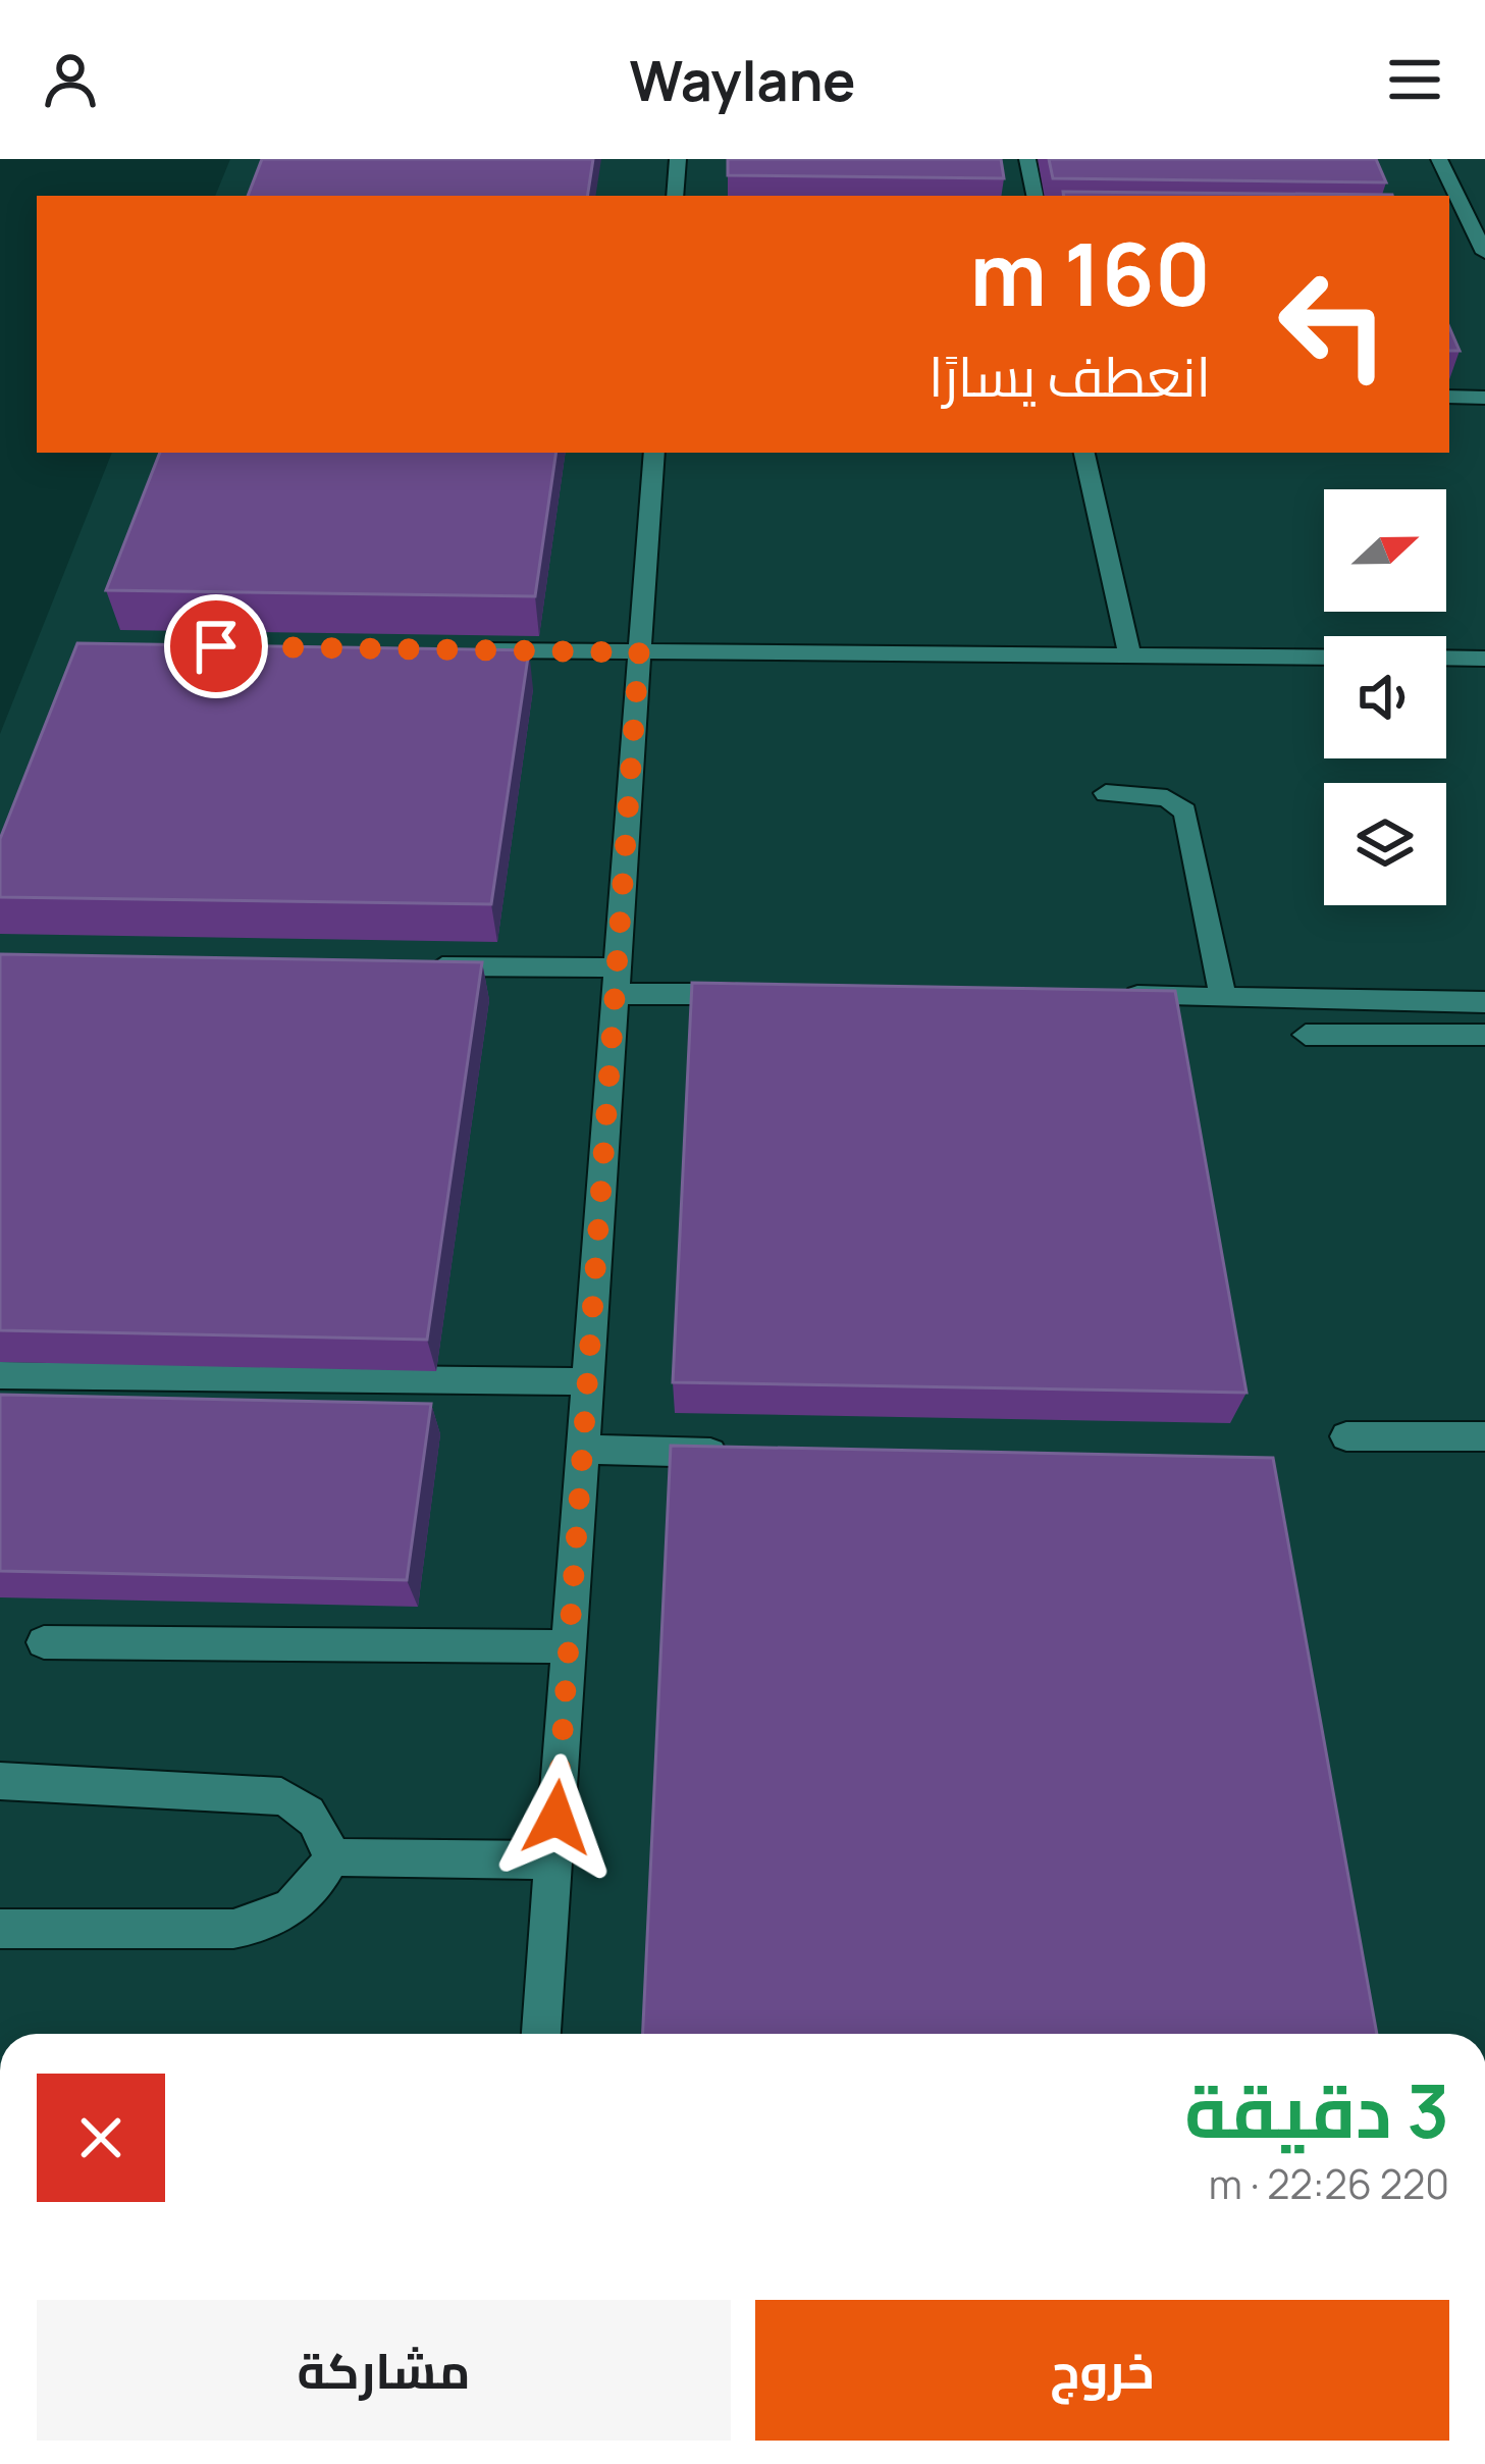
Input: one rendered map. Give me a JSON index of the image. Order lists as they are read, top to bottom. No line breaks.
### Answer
{"north":"right","page":{"header":"Waylane","turn":["160 m","انعطف يسارًا"],"heading":["3 دقيقة","220 m · 22:26"],"buttons":["خروج","مشاركة"]}}
